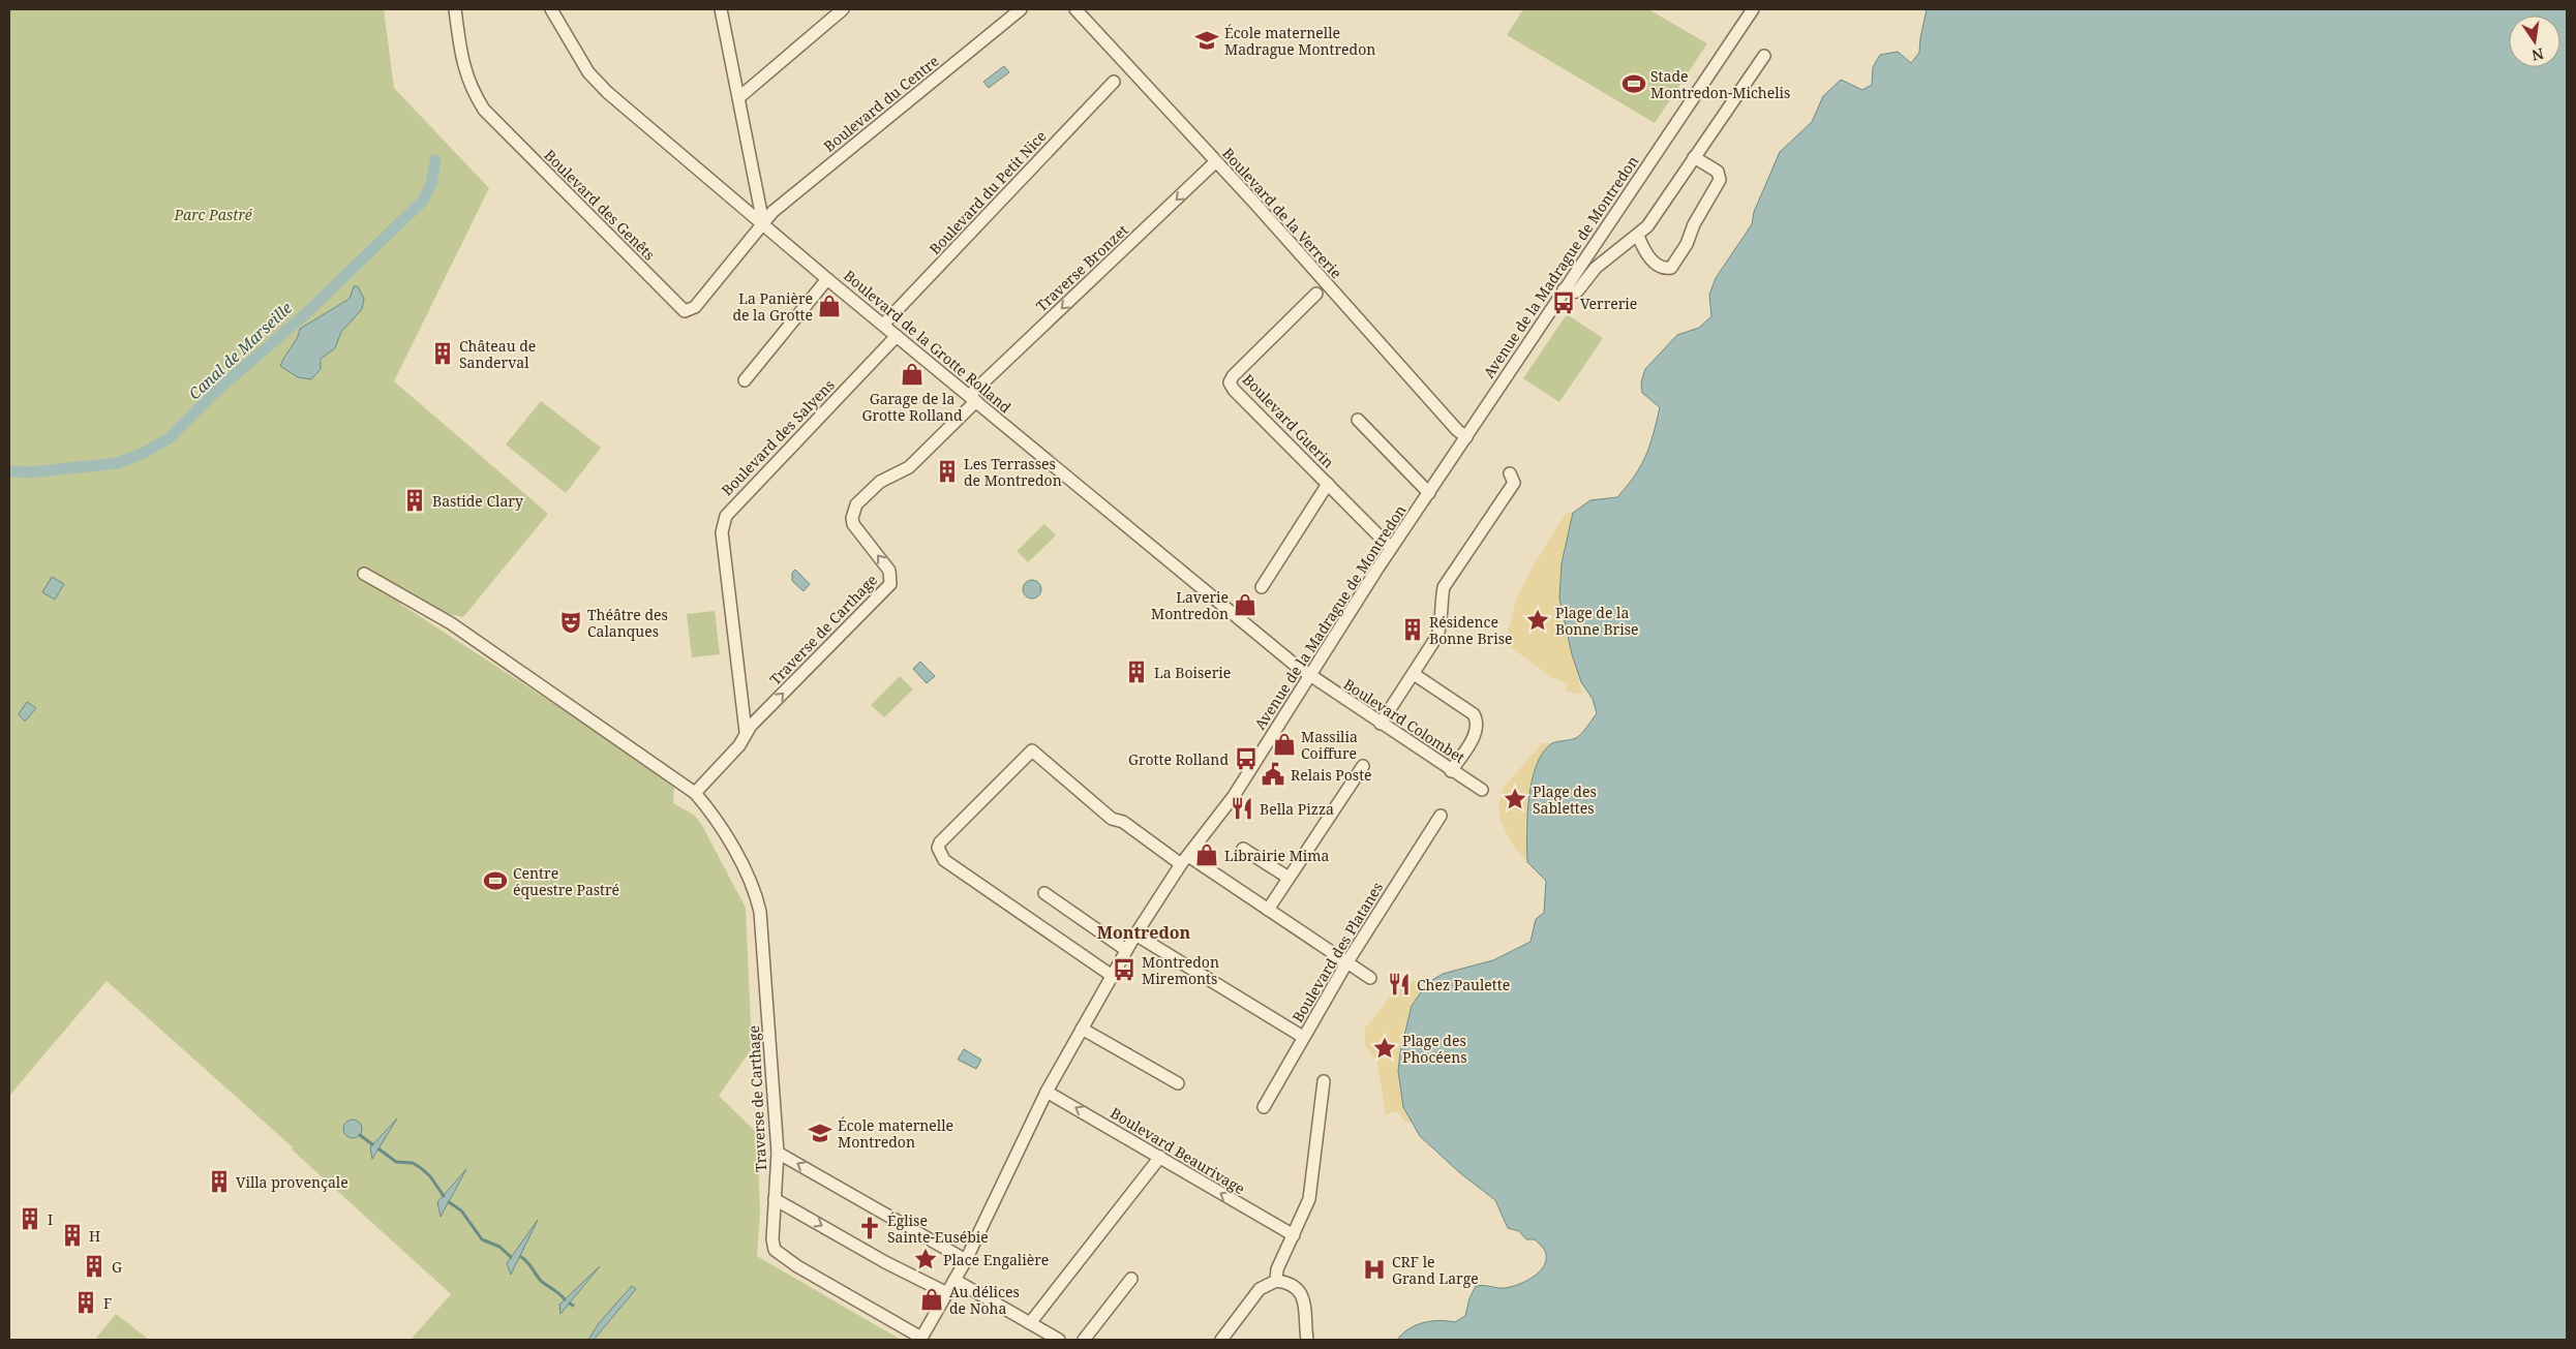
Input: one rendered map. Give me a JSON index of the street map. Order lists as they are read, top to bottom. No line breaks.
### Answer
{"streets":{"street":["Boulevard du Centre","Boulevard du Petit Nice","Boulevard des Genêts","Boulevard de la Verrerie","Avenue de la Madrague de Montredon","Traverse Bronzet","Boulevard de la Grotte Rolland","Boulevard Guerin","Boulevard des Salyens","Traverse de Carthage","Boulevard Colombet","Boulevard des Platanes","Boulevard Beaurivage"]},"crossings":[["Boulevard du Centre","Boulevard des Genêts"],["Boulevard du Centre","Boulevard de la Grotte Rolland"],["Boulevard du Petit Nice","Boulevard de la Grotte Rolland"],["Boulevard des Genêts","Boulevard de la Grotte Rolland"],["Boulevard de la Verrerie","Avenue de la Madrague de Montredon"],["Boulevard de la Verrerie","Traverse Bronzet"],["Avenue de la Madrague de Montredon","Boulevard de la Grotte Rolland"],["Avenue de la Madrague de Montredon","Boulevard Guerin"],["Avenue de la Madrague de Montredon","Boulevard Colombet"],["Avenue de la Madrague de Montredon","Boulevard Beaurivage"],["Traverse Bronzet","Boulevard de la Grotte Rolland"],["Traverse Bronzet","Traverse de Carthage"],["Boulevard de la Grotte Rolland","Boulevard des Salyens"],["Boulevard de la Grotte Rolland","Traverse de Carthage"],["Boulevard de la Grotte Rolland","Boulevard Colombet"],["Boulevard des Salyens","Traverse de Carthage"]],"one_way":["Traverse Bronzet"],"districts":["Montredon"],"water":["Canal de Marseille"],"parks":["Parc Pastré"],"places":{"school or university":["École maternelle Madrague Montredon","École maternelle Montredon"],"sports":["Stade Montredon-Michelis","Centre équestre Pastré"],"bus stop":["Verrerie","Grotte Rolland","Montredon Miremonts"],"shop":["La Panière de la Grotte","Garage de la Grotte Rolland","Laverie Montredon","Massilia Coiffure","Librairie Mima","Au délices de Noha"],"building":["Château de Sanderval","Les Terrasses de Montredon","Bastide Clary","Résidence Bonne Brise","La Boiserie","Villa provençale","I","H","G","F"],"place":["Plage de la Bonne Brise","Plage des Sablettes","Plage des Phocéens","Place Engalière"],"theatre":["Théâtre des Calanques"],"public building":["Relais Poste"],"restaurant":["Bella Pizza","Chez Paulette"],"church":["Église Sainte-Eusébie"],"hospital":["CRF le Grand Large"]},"north":"bottom"}
